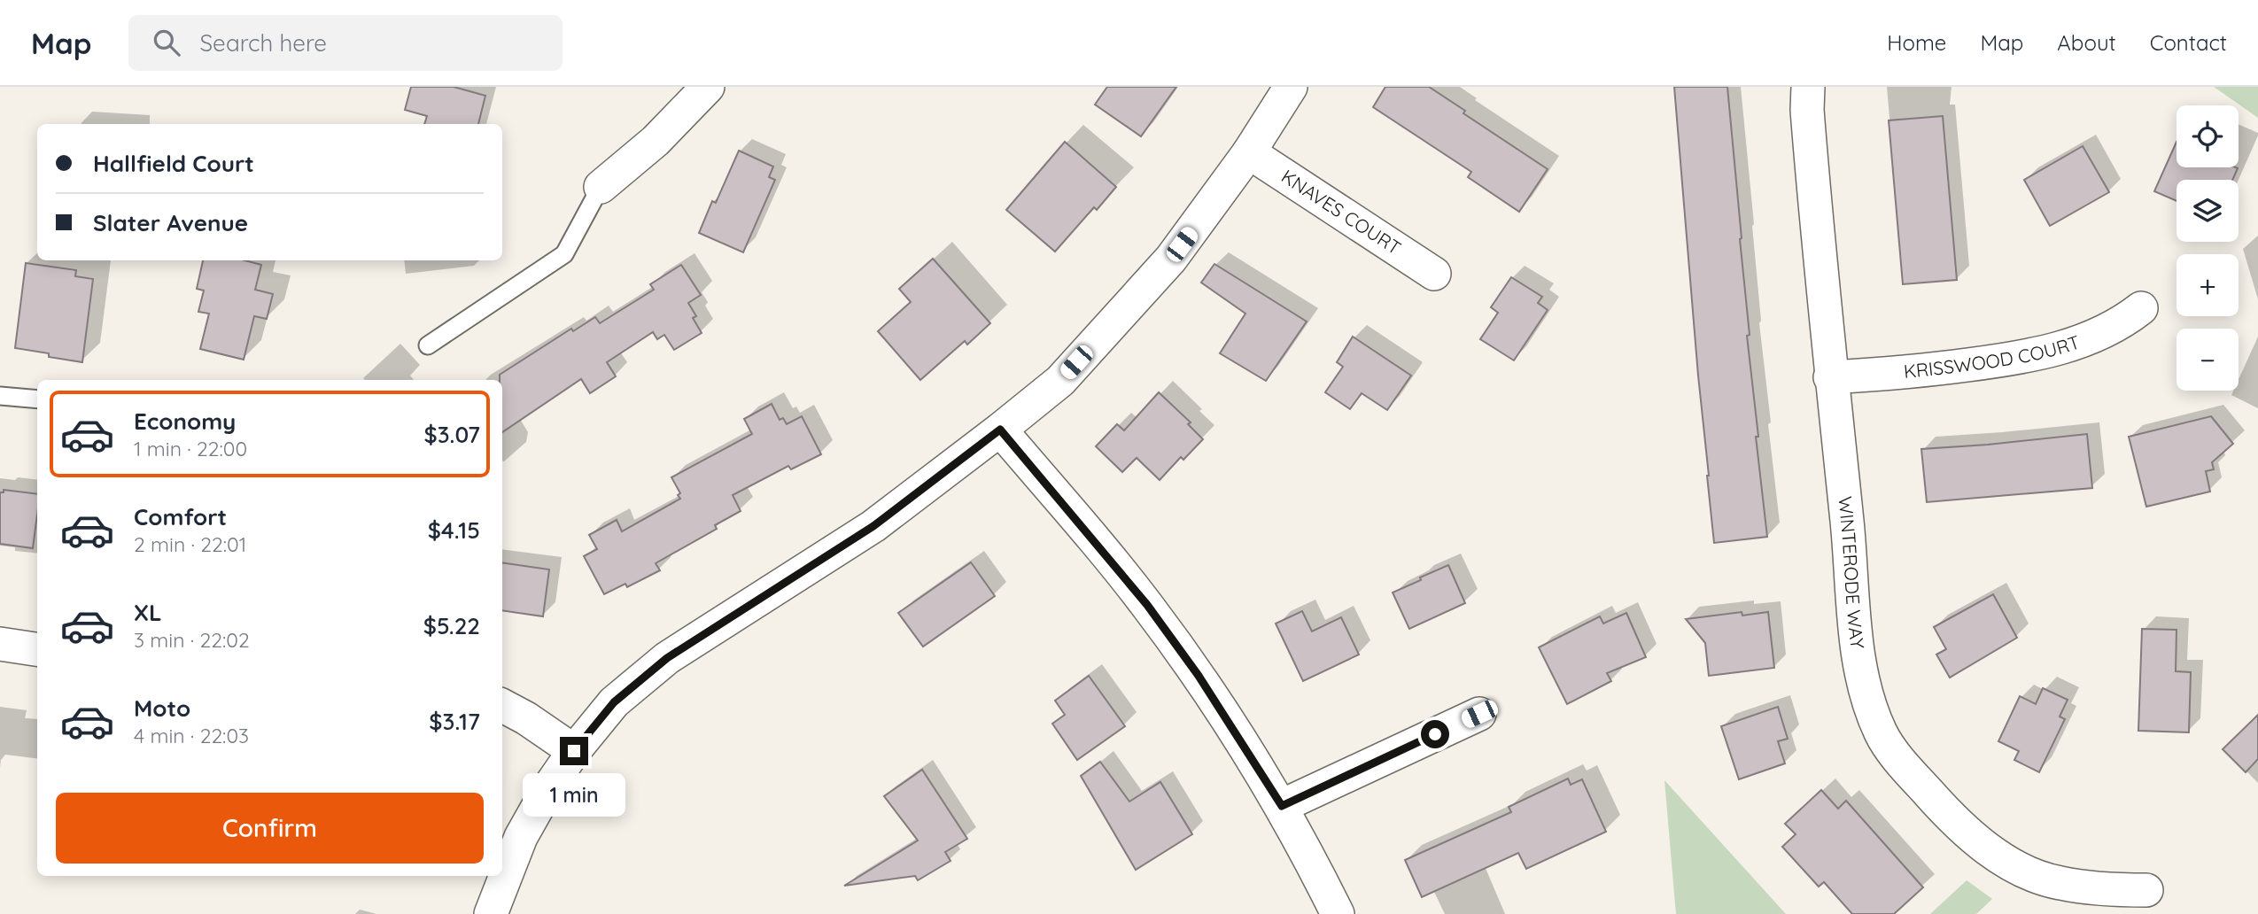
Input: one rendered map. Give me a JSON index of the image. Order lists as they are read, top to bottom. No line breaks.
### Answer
{"streets":{"street":["KNAVES COURT","KRISSWOOD COURT","WINTERODE WAY"]},"crossings":[["KRISSWOOD COURT","WINTERODE WAY"]],"page":{"header":"Map","search":"Search here","nav":["Home","Map","About","Contact"],"map_buttons":["+","−"],"banner":["Hallfield Court","Slater Avenue"],"list":[{"name":"Economy","note":"1 min · 22:00","value":"$3.07"},{"name":"Comfort","note":"2 min · 22:01","value":"$4.15"},{"name":"XL","note":"3 min · 22:02","value":"$5.22"},{"name":"Moto","note":"4 min · 22:03","value":"$3.17"}],"bubble":"1 min","buttons":"Confirm"}}
